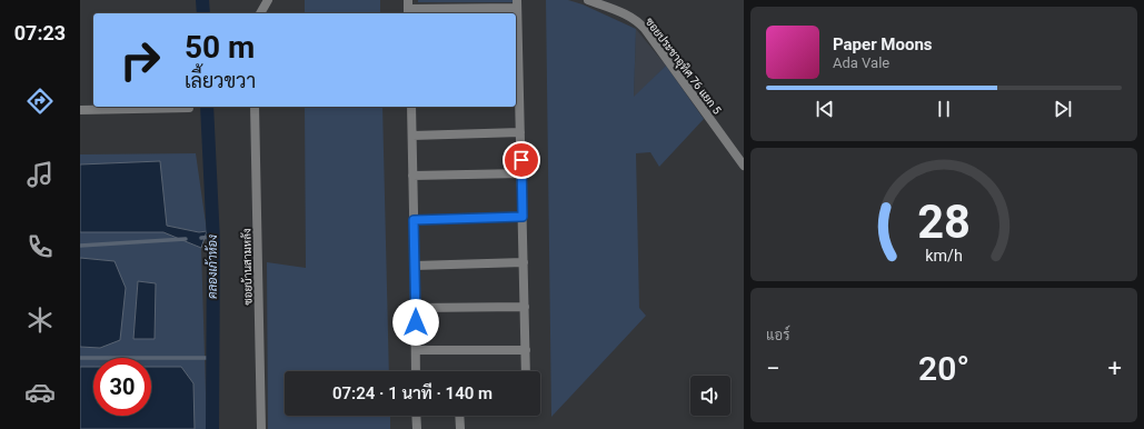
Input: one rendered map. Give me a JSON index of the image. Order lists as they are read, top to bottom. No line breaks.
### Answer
{"streets":{"street":["ซอยประชาอุทิศ 76 แยก 5","ซอยบ้านสามหลัง"]},"water":["คลองเก้าห้อง"],"page":{"tabs":"07:23","turn":["50 m","เลี้ยวขวา"],"song":["Paper Moons","Ada Vale"],"tile":"แอร์","heat":["−","20°","+"],"limit":"30","trip":"07:24 · 1 นาที · 140 m","gauge":["28","km/h"]}}
